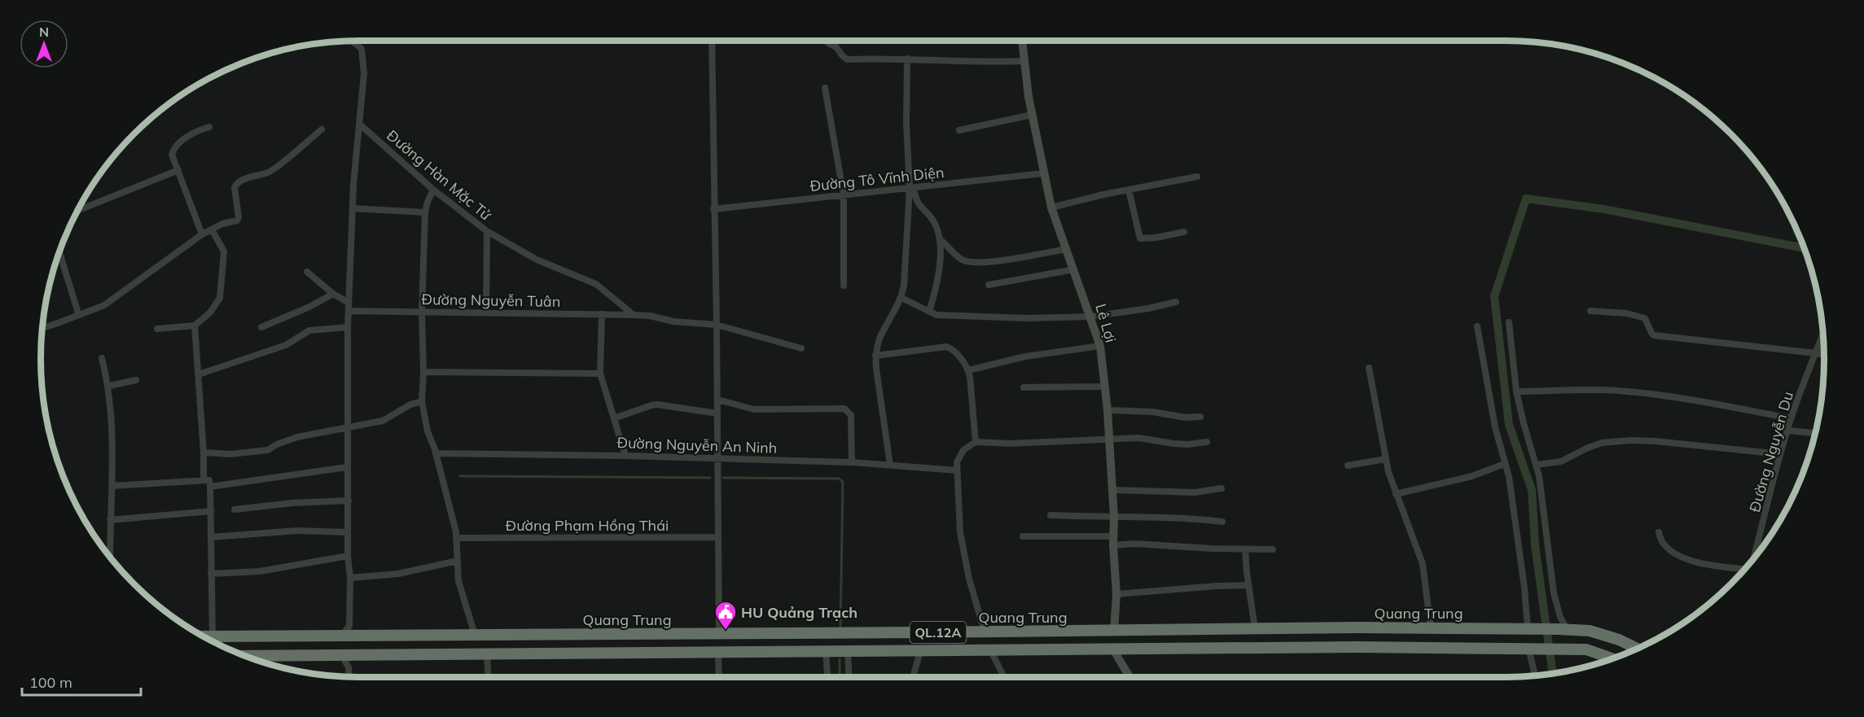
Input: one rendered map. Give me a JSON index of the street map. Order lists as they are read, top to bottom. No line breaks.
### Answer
{"streets":{"highway":["Quang Trung","QL.12A"],"street":["Đường Hàn Mặc Tử","Đường Tô Vĩnh Diện","Đường Nguyễn Tuân","Lê Lợi","Đường Nguyễn An Ninh","Đường Nguyễn Du","Đường Phạm Hồng Thái"]},"crossings":[["Đường Hàn Mặc Tử","Đường Nguyễn Tuân"],["Đường Tô Vĩnh Diện","Lê Lợi"],["Lê Lợi","Quang Trung"],["Quang Trung","QL.12A"]],"places":{"public building":["HU Quảng Trạch"]},"scale_bar":"100 m","north":"top"}
